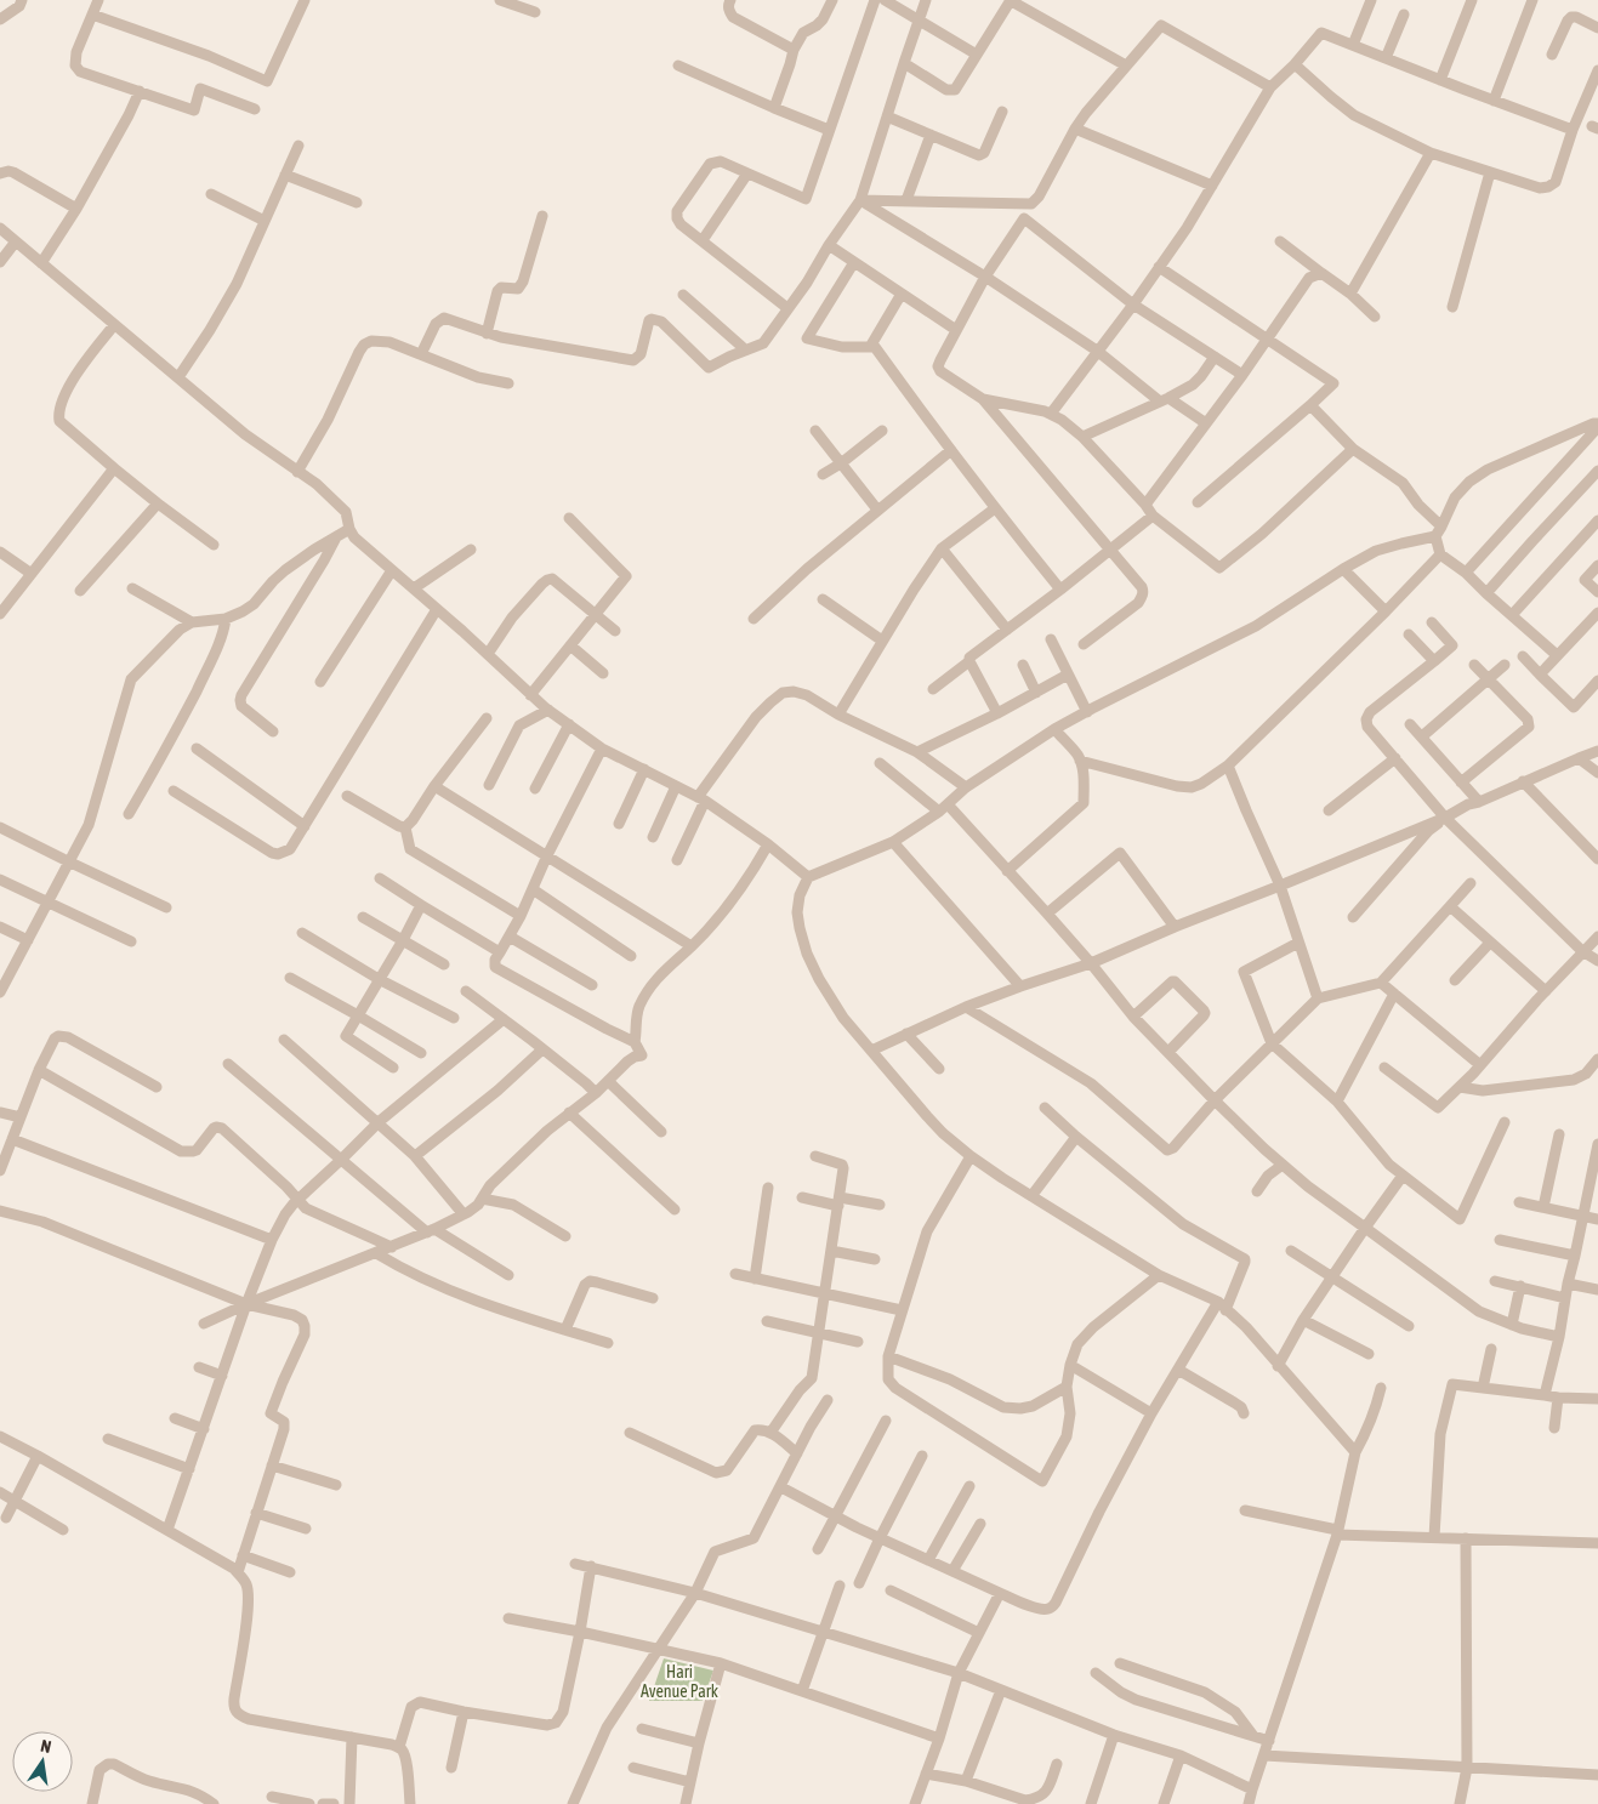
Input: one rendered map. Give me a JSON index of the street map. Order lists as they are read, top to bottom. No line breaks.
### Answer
{"parks":["Hari Avenue Park"],"north":"top"}
